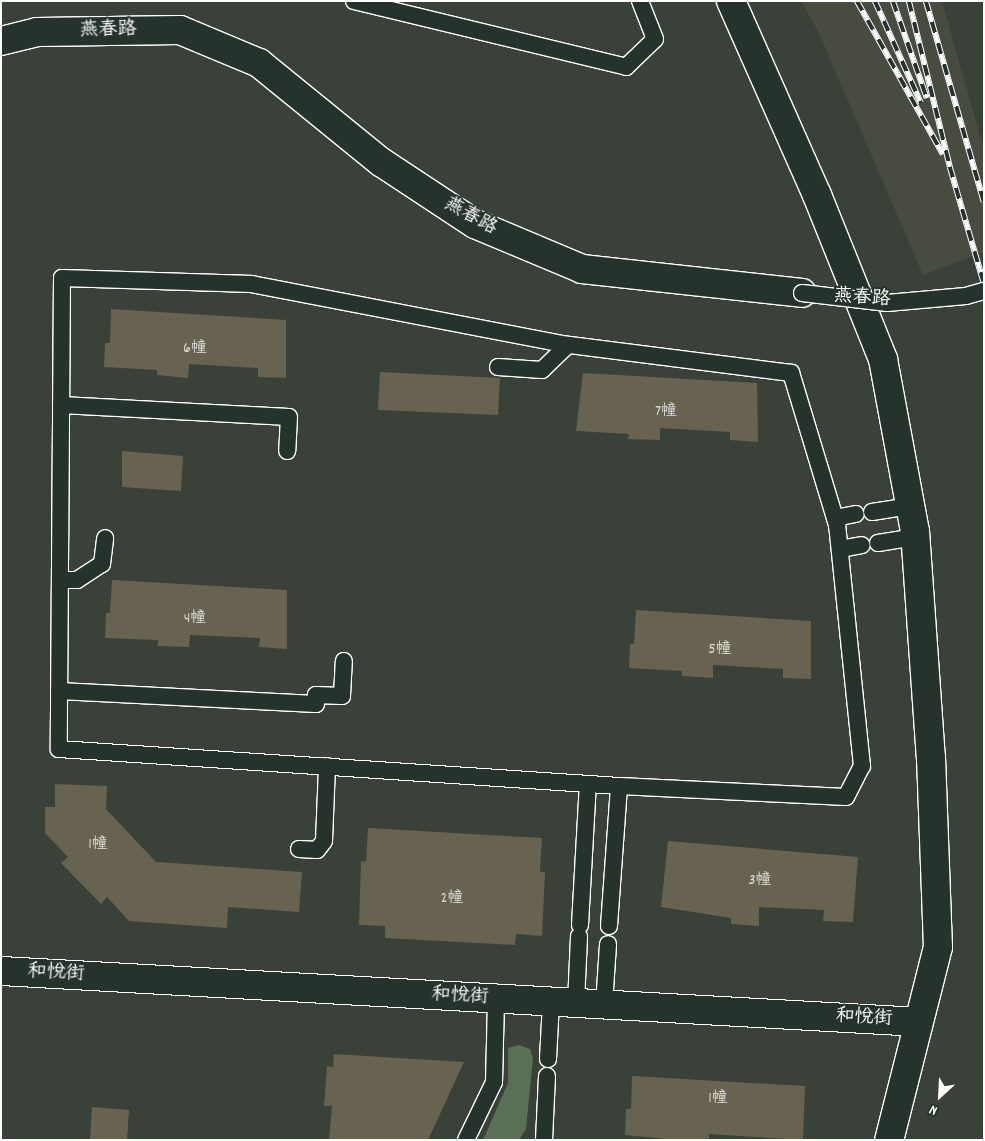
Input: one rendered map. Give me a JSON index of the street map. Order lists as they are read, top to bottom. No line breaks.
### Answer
{"streets":{"street":["燕春路","和悦街"]},"house_numbers":["6幢","7幢","4幢","5幢","1幢","3幢","2幢","1幢"],"north":"bottom left"}
